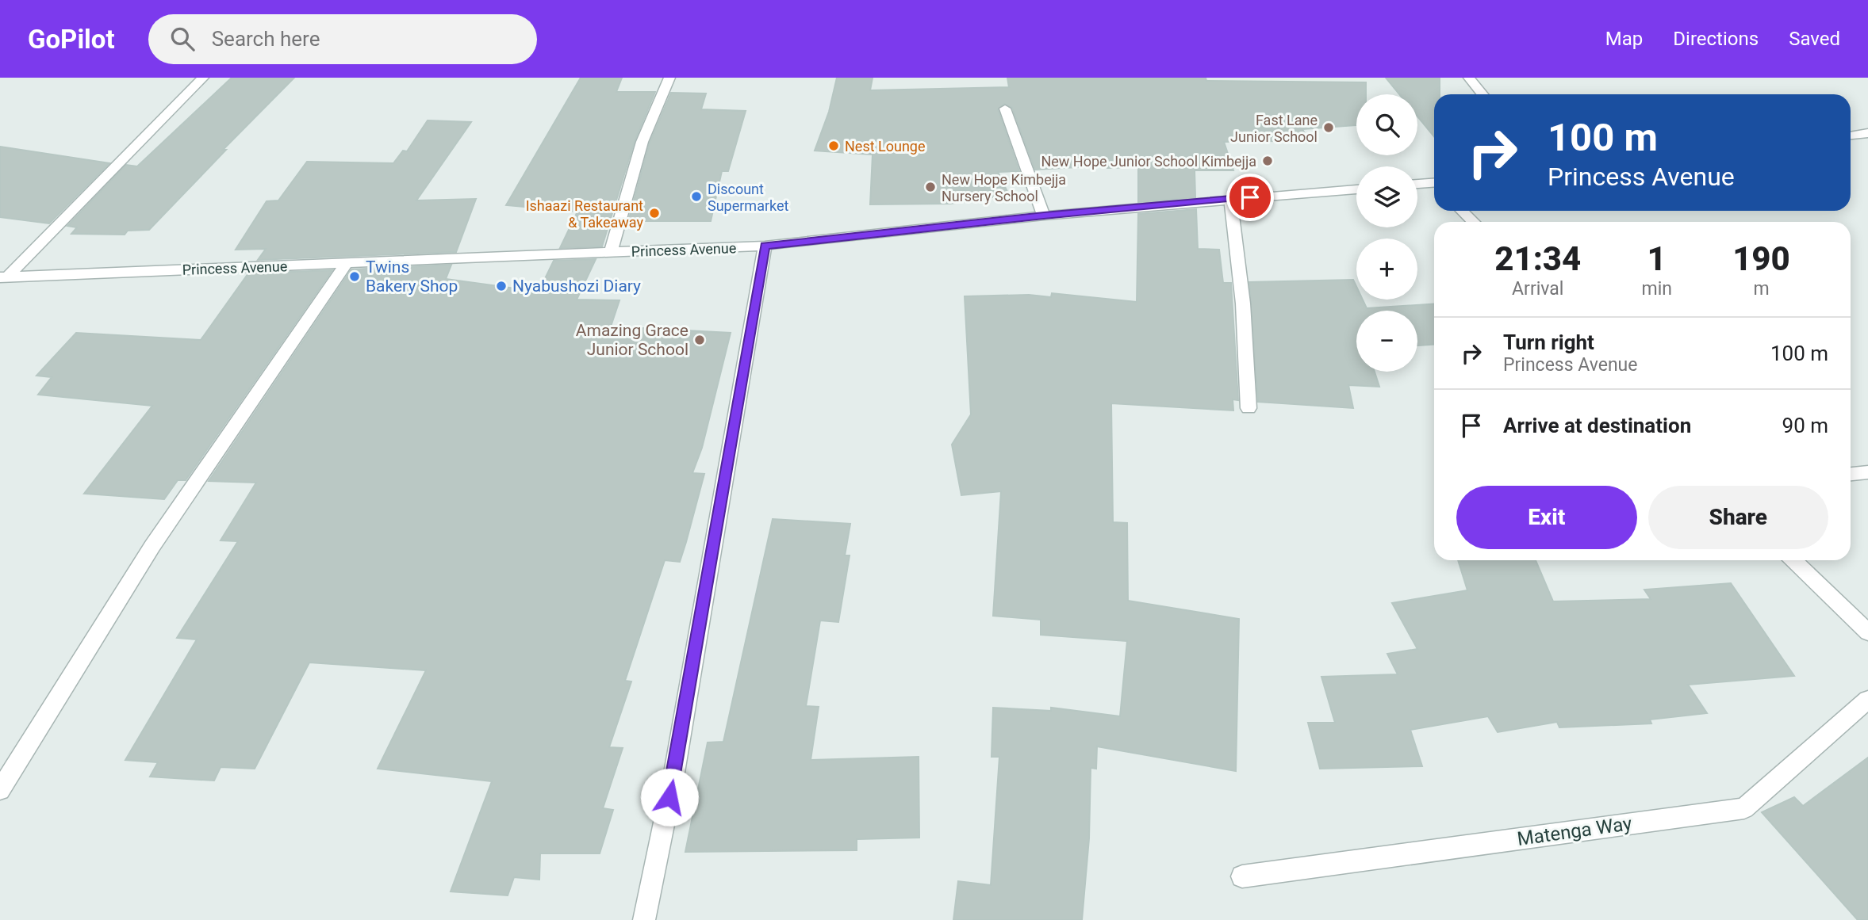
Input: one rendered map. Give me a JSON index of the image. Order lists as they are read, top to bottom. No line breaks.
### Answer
{"streets":{"street":["Princess Avenue","Matenga Way"]},"places":["Fast Lane Junior School","Nest Lounge","New Hope Junior School Kimbejja","New Hope Kimbejja Nursery School","Discount Supermarket","Ishaazi Restaurant & Takeaway","Twins Bakery Shop","Nyabushozi Diary","Amazing Grace Junior School"],"page":{"header":"GoPilot","search":"Search here","nav":["Map","Directions","Saved"],"map_buttons":["+","−"],"turn":["100 m","Princess Avenue"],"eta":["21:34","Arrival","1","min","190","m"],"list":[{"name":"Turn right","note":"Princess Avenue","value":"100 m"},{"name":"Arrive at destination","value":"90 m"}],"buttons":["Exit","Share"]}}
